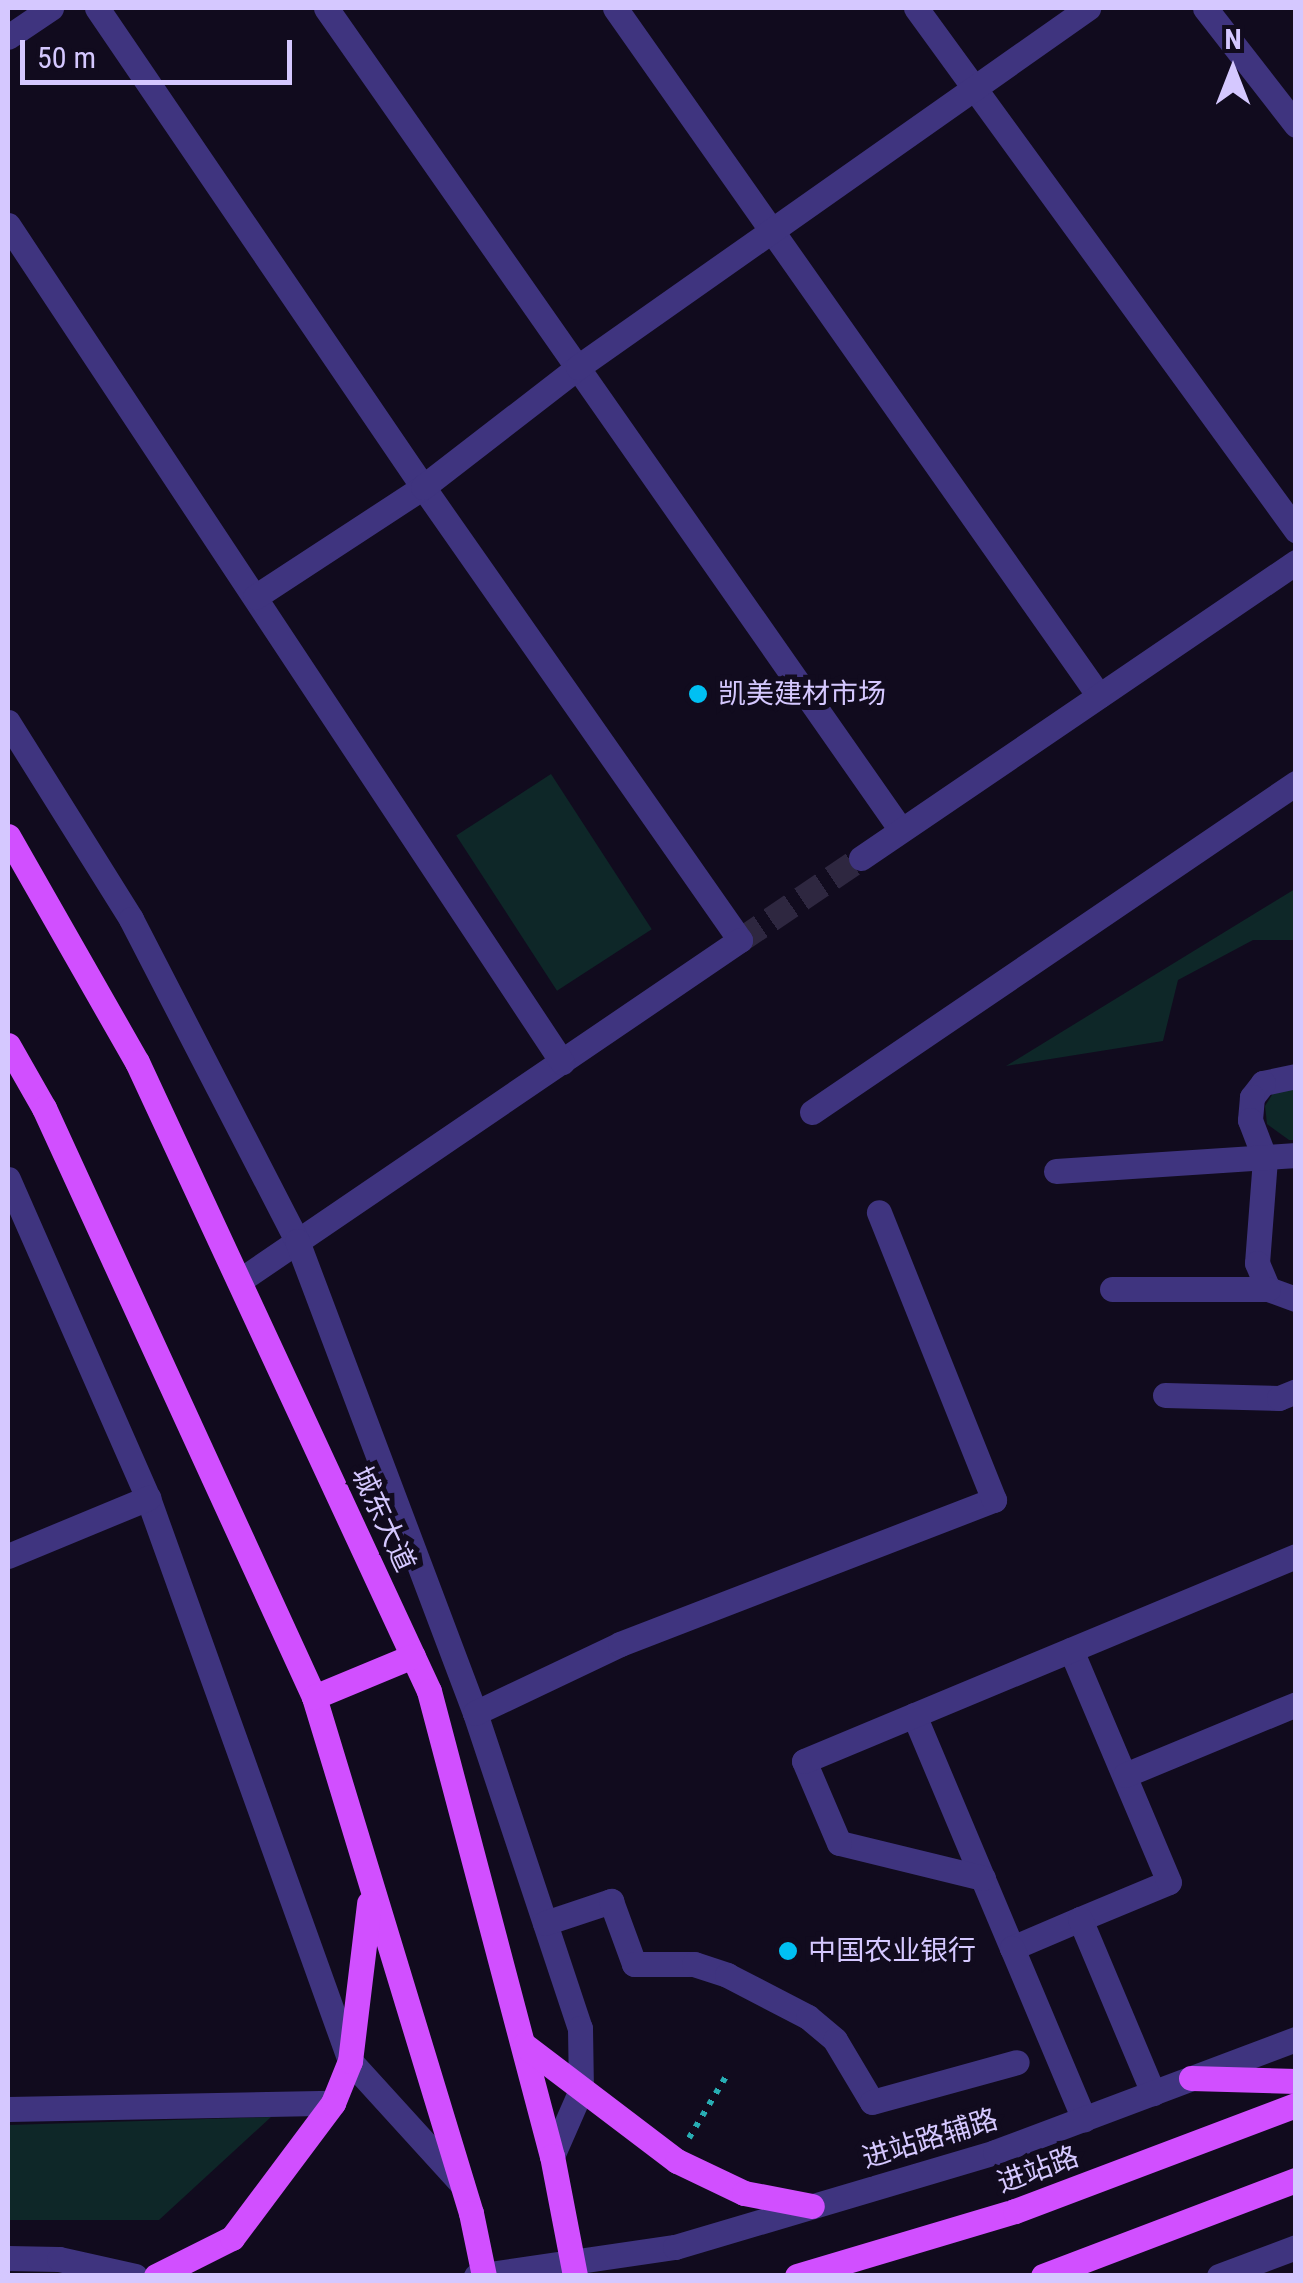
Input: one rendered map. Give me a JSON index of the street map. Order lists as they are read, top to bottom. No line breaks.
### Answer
{"streets":{"main road":["城东大道","进站路"],"street":["进站路辅路"]},"crossings":[["城东大道","进站路辅路"]],"places":["凯美建材市场","中国农业银行"],"scale_bar":"50 m","north":"top"}
